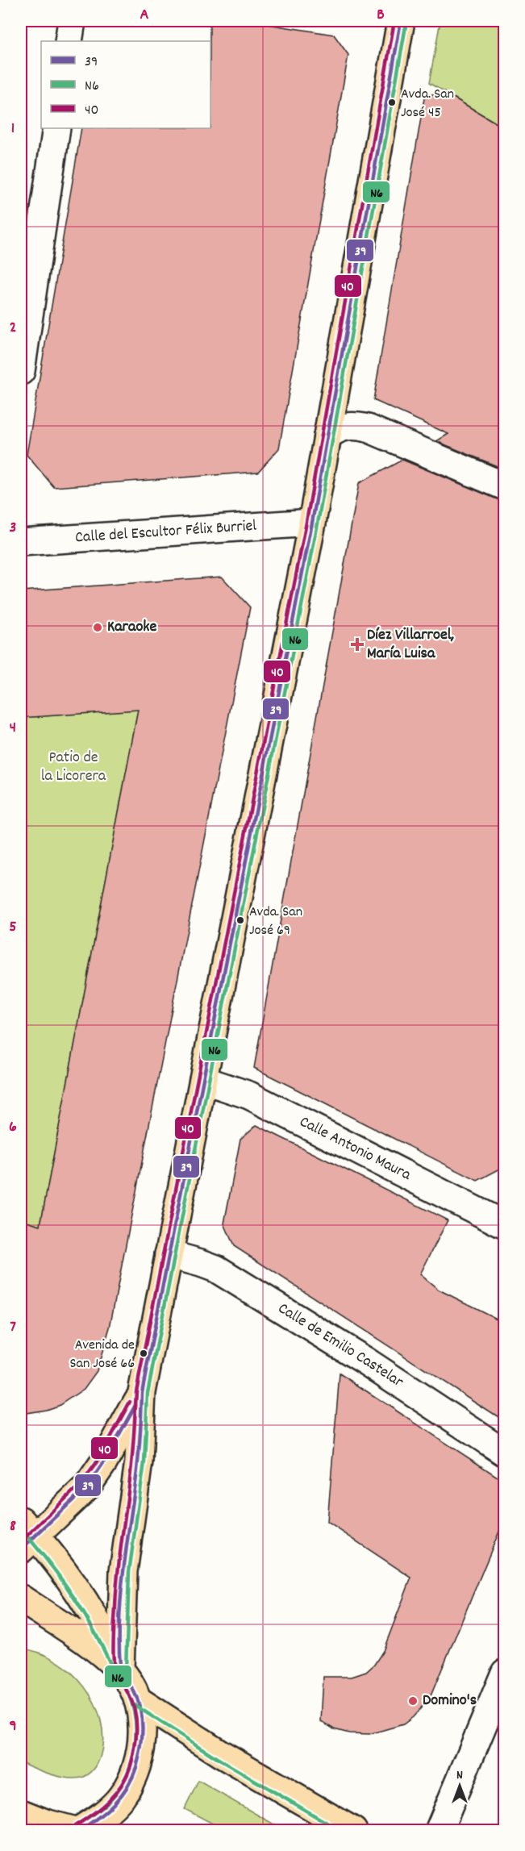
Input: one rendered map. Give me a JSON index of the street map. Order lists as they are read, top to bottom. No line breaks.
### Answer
{"streets":{"street":["Calle del Escultor Félix Burriel","Calle Antonio Maura","Calle de Emilio Castelar"]},"parks":["Patio de la Licorera"],"places":{"other":["Avda. San José 45","Karaoke","Avda. San José 69","Avenida de San José 66","Domino's"],"health":["Díez Villarroel, María Luisa"]},"lines":["transit line 39","transit line 40","transit line N6"],"legend":["39","N6","40"],"north":"top","grid":{"columns":["A","B"],"rows":["1","2","3","4","5","6","7","8","9"]}}
